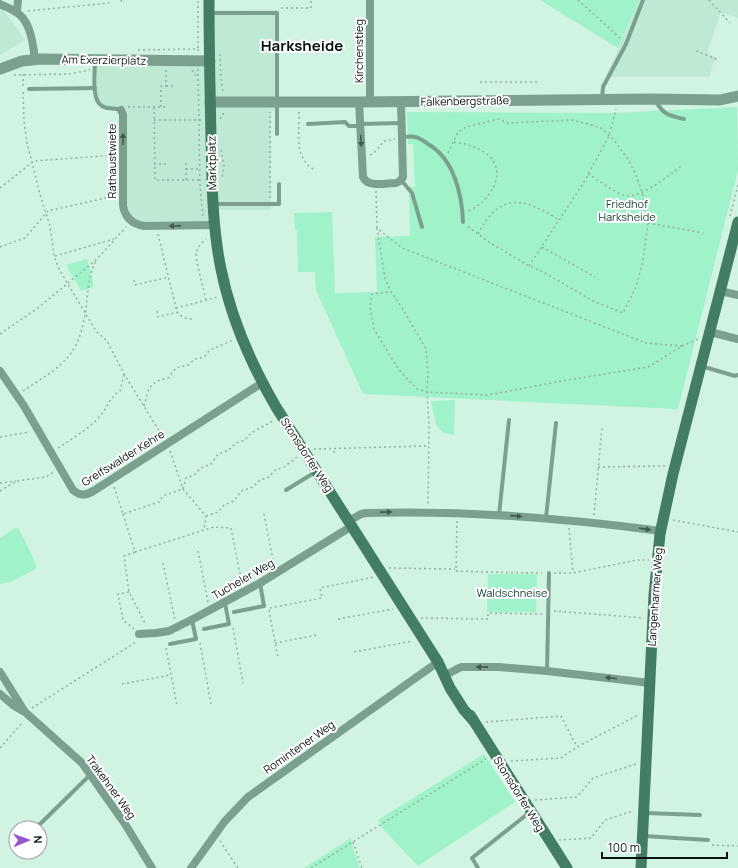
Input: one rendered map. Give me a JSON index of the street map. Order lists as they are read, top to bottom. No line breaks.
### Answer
{"streets":{"main road":["Marktplatz","Stonsdorfer Weg","Langenharmer Weg"],"street":["Kirchenstieg","Am Exerzierplatz","Falkenbergstraße","Rathaustwiete","Greifswalder Kehre","Tucheler Weg","Romintener Weg","Trakehner Weg"]},"crossings":[["Kirchenstieg","Falkenbergstraße"],["Am Exerzierplatz","Marktplatz"],["Falkenbergstraße","Marktplatz"],["Marktplatz","Stonsdorfer Weg"],["Stonsdorfer Weg","Greifswalder Kehre"],["Stonsdorfer Weg","Tucheler Weg"],["Stonsdorfer Weg","Romintener Weg"],["Langenharmer Weg","Romintener Weg"]],"one_way":["Rathaustwiete","Romintener Weg"],"districts":["Harksheide"],"parks":["Friedhof Harksheide","Waldschneise"],"scale_bar":"100 m","north":"right"}
